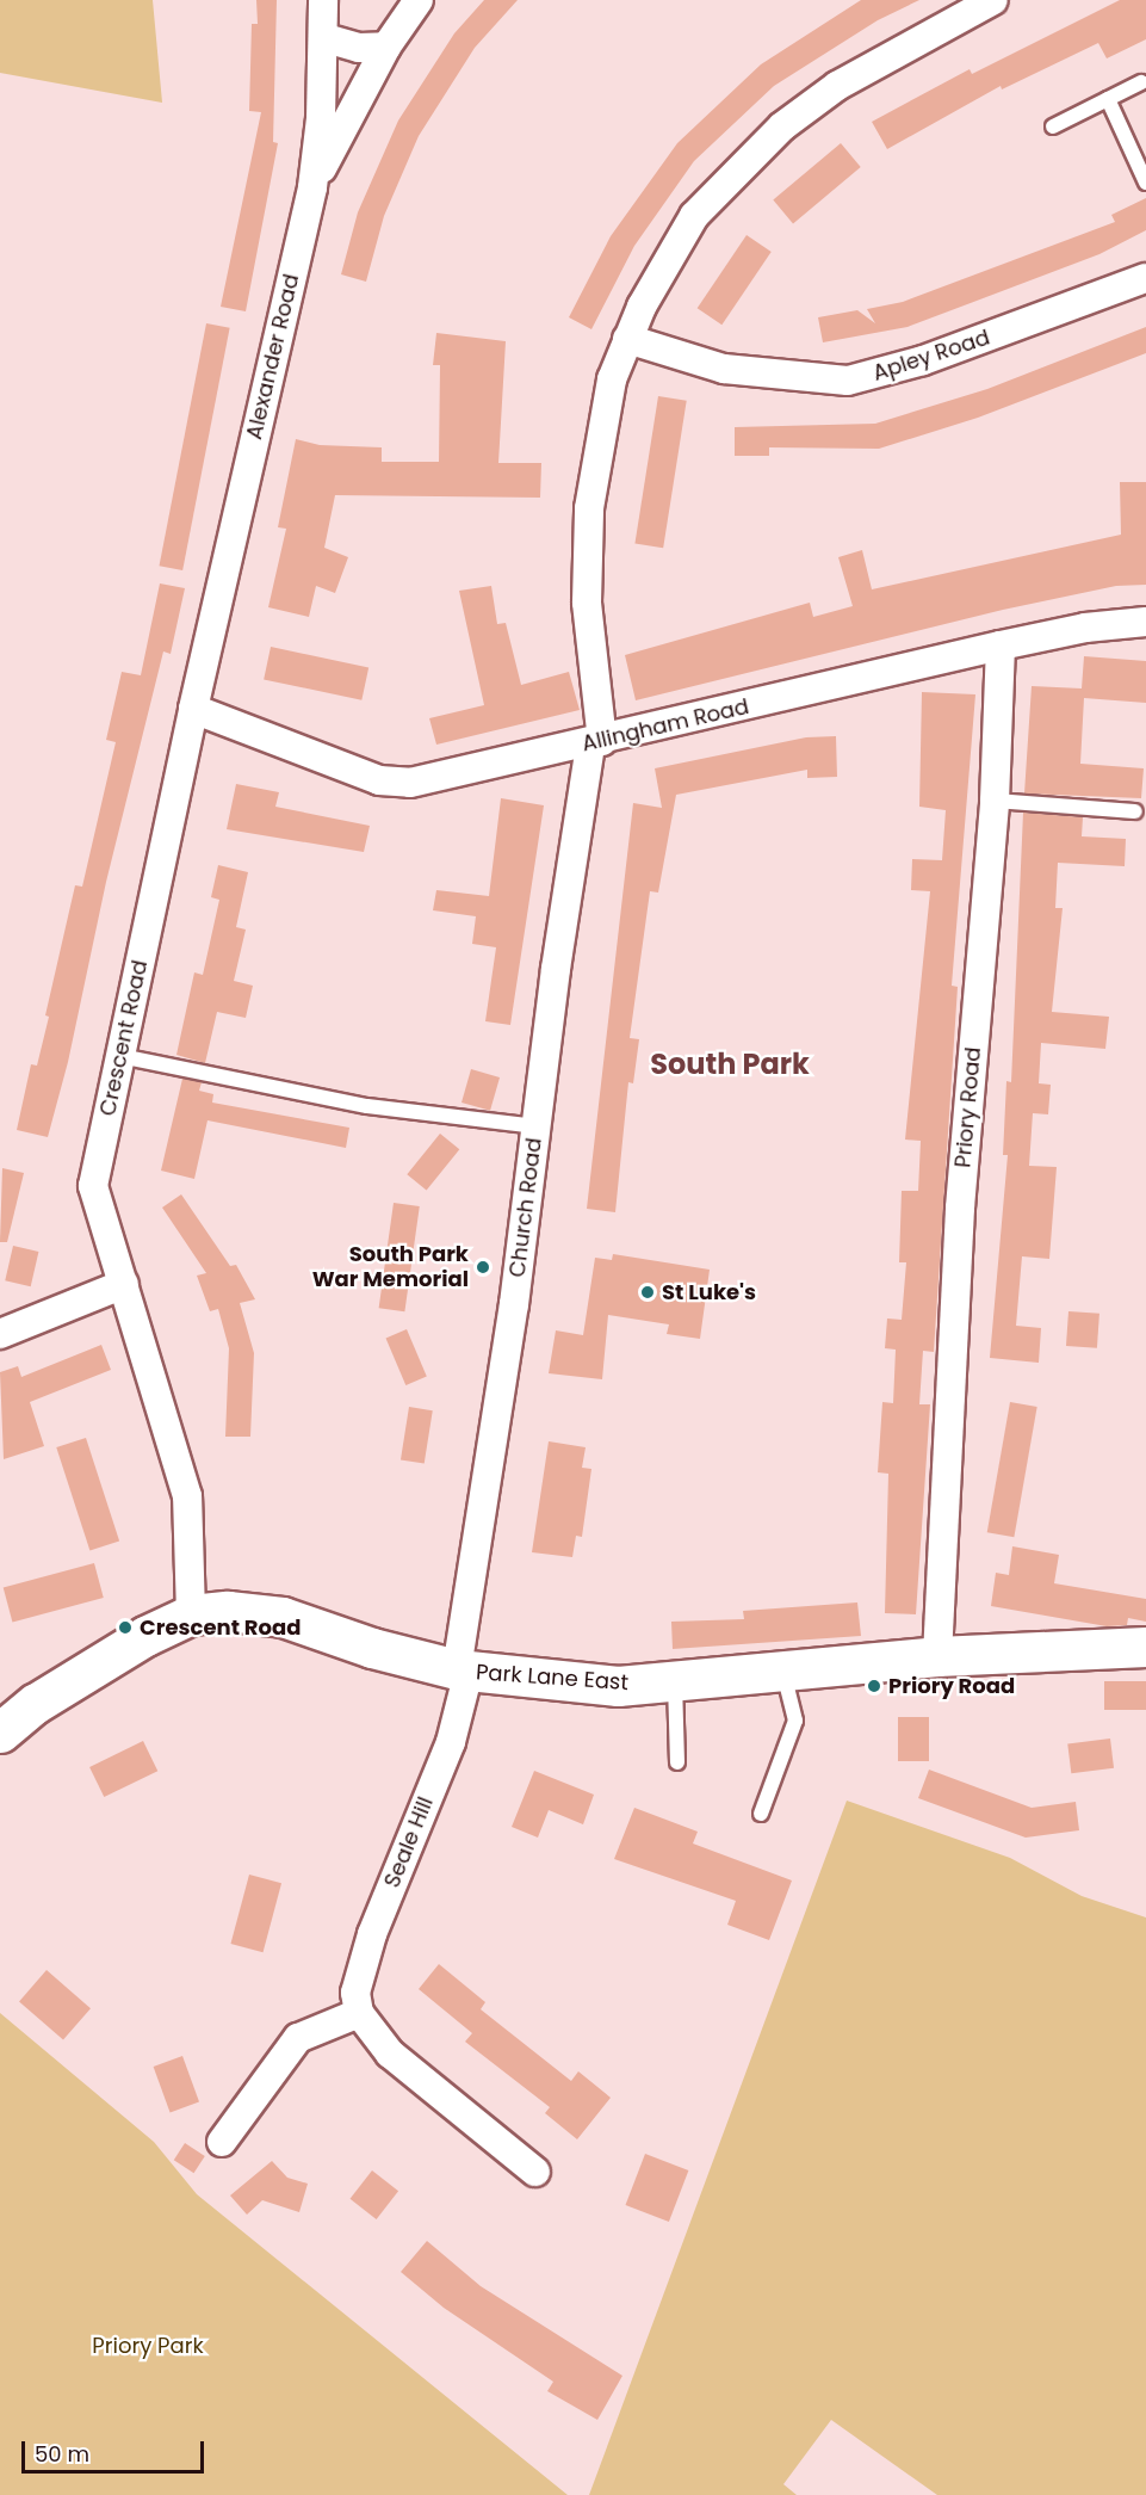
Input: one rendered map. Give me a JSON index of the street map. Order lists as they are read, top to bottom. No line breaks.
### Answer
{"streets":{"street":["Apley Road","Alexander Road","Allingham Road","Crescent Road","Priory Road","Church Road","Park Lane East","Seale Hill"]},"crossings":[["Apley Road","Church Road"],["Alexander Road","Allingham Road"],["Alexander Road","Crescent Road"],["Allingham Road","Crescent Road"],["Allingham Road","Priory Road"],["Allingham Road","Church Road"],["Crescent Road","Park Lane East"],["Priory Road","Park Lane East"],["Church Road","Park Lane East"],["Church Road","Seale Hill"],["Park Lane East","Seale Hill"]],"districts":["South Park"],"parks":["Priory Park"],"places":["South Park War Memorial","St Luke's","Crescent Road","Priory Road"],"scale_bar":"50 m"}
